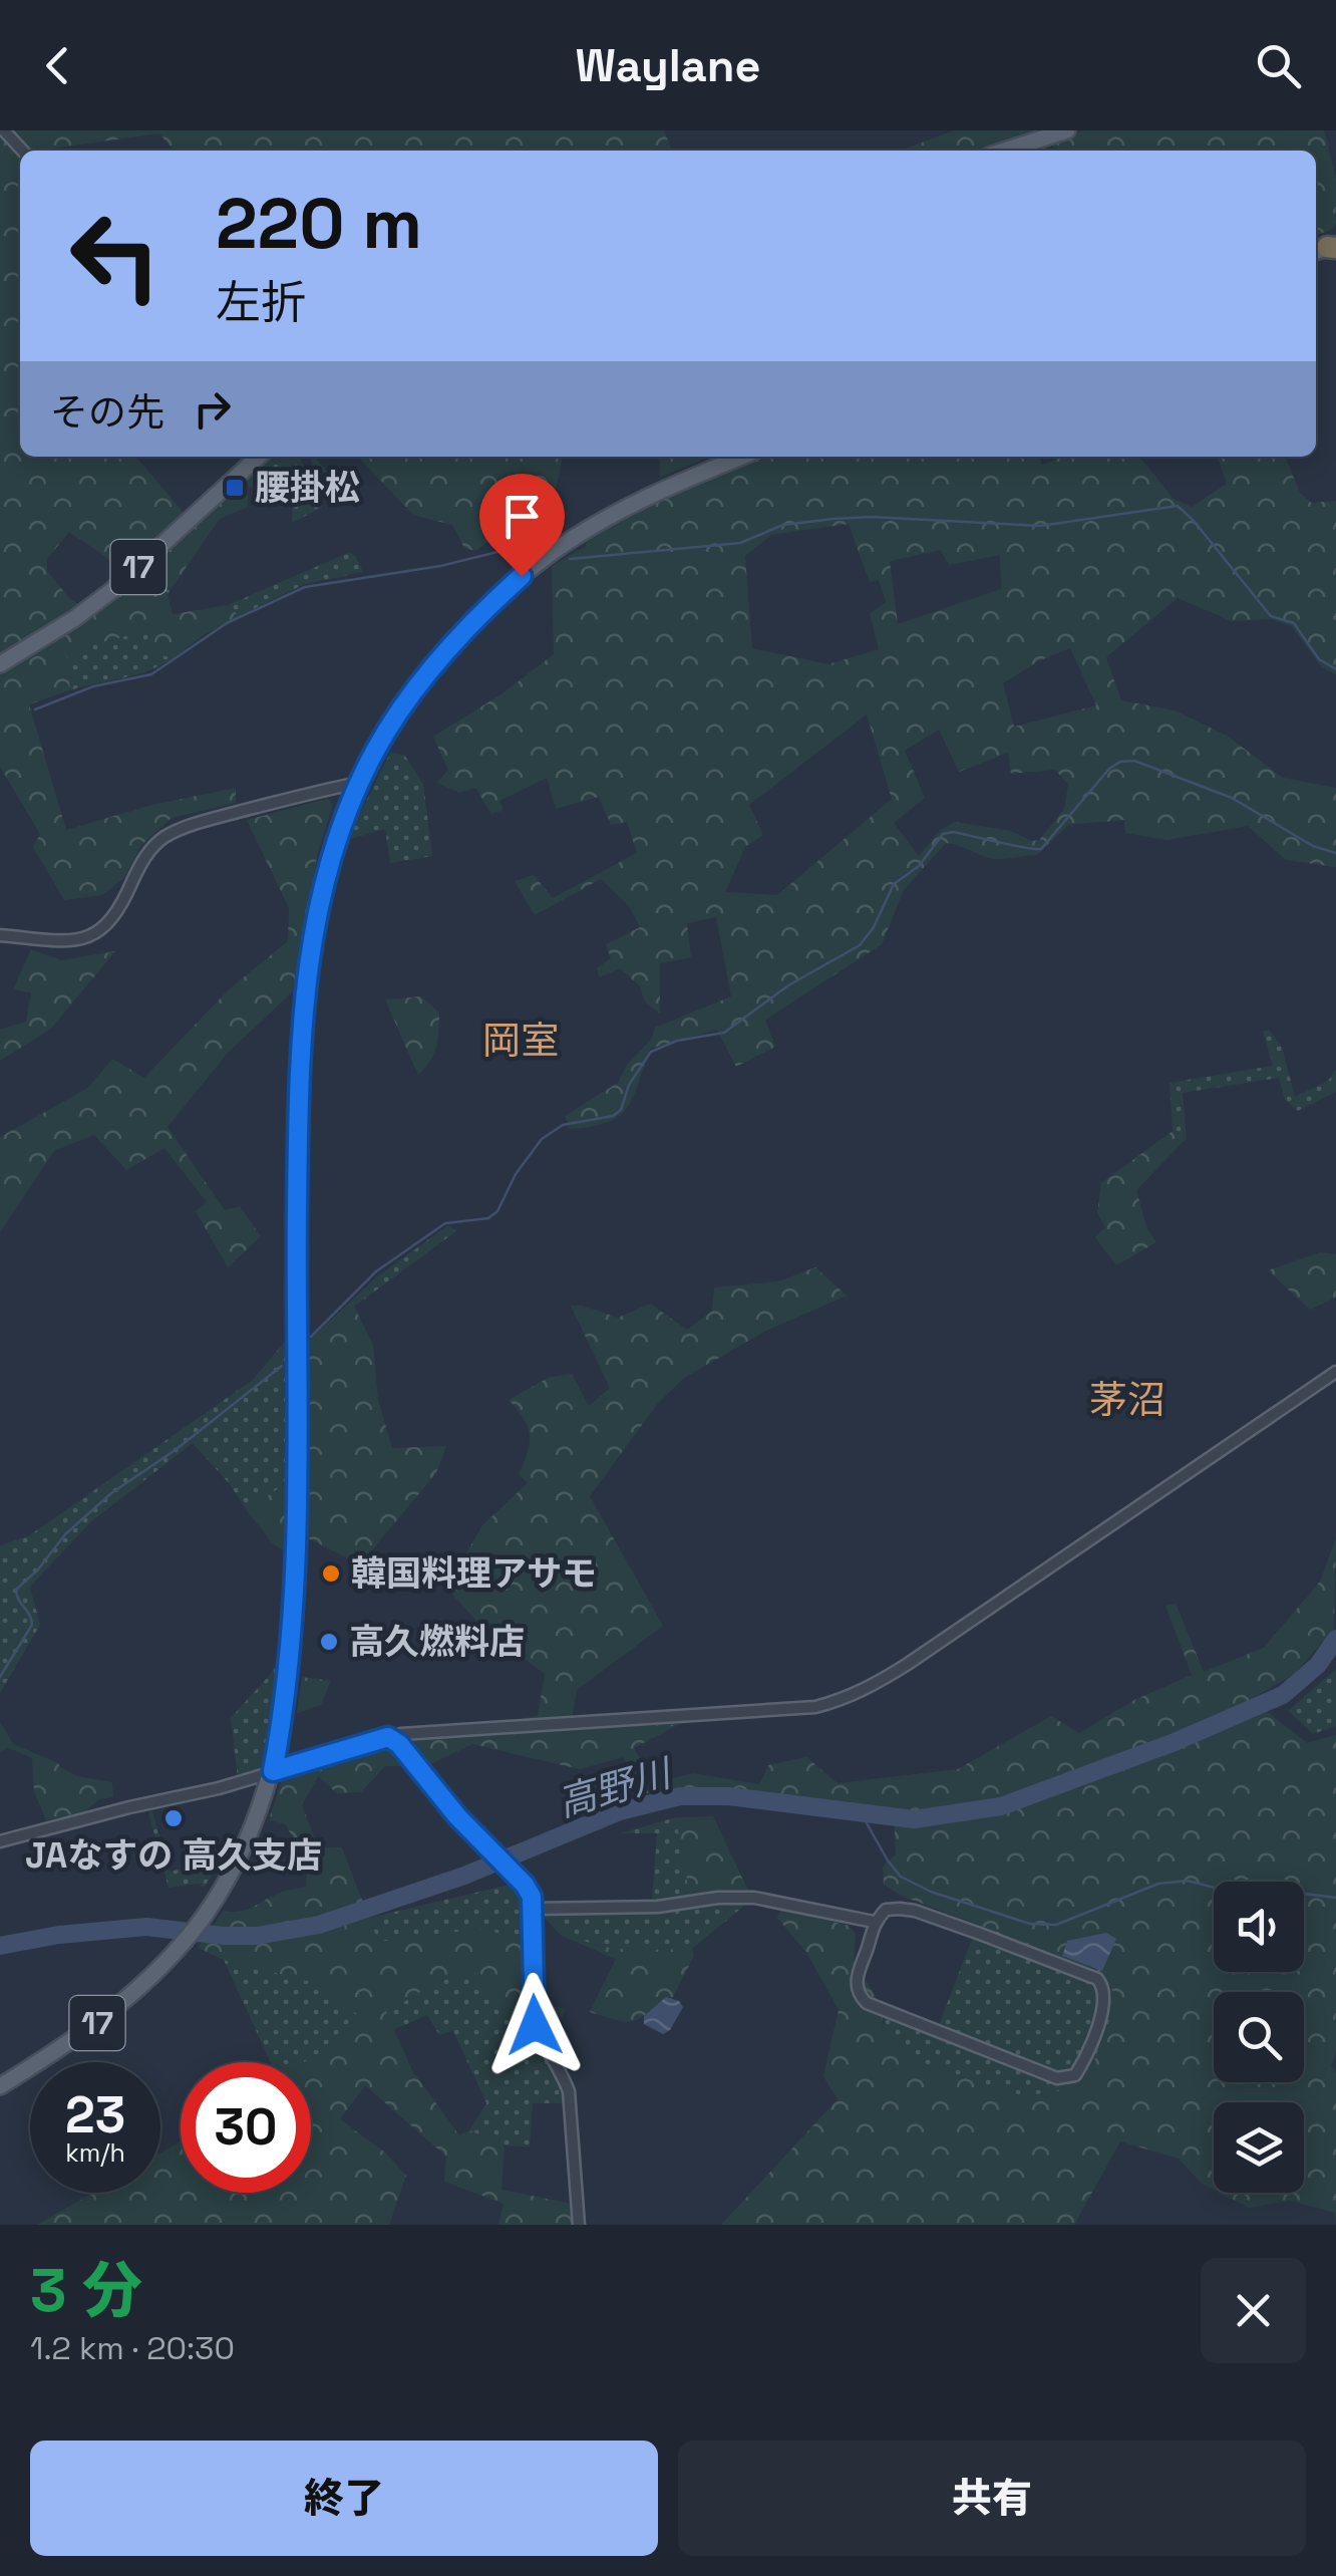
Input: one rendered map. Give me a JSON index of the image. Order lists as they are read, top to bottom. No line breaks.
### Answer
{"streets":{"main road":["17"]},"districts":["岡室","茅沼"],"water":["高野川"],"places":{"transit":["腰掛松"],"other":["韓国料理アサモ","高久燃料店","JAなすの 高久支店"]},"page":{"header":"Waylane","turn":["220 m","左折"],"then":"その先","speed":"23 km/h","limit":"30","heading":["3 分","1.2 km · 20:30"],"buttons":["終了","共有"]}}
